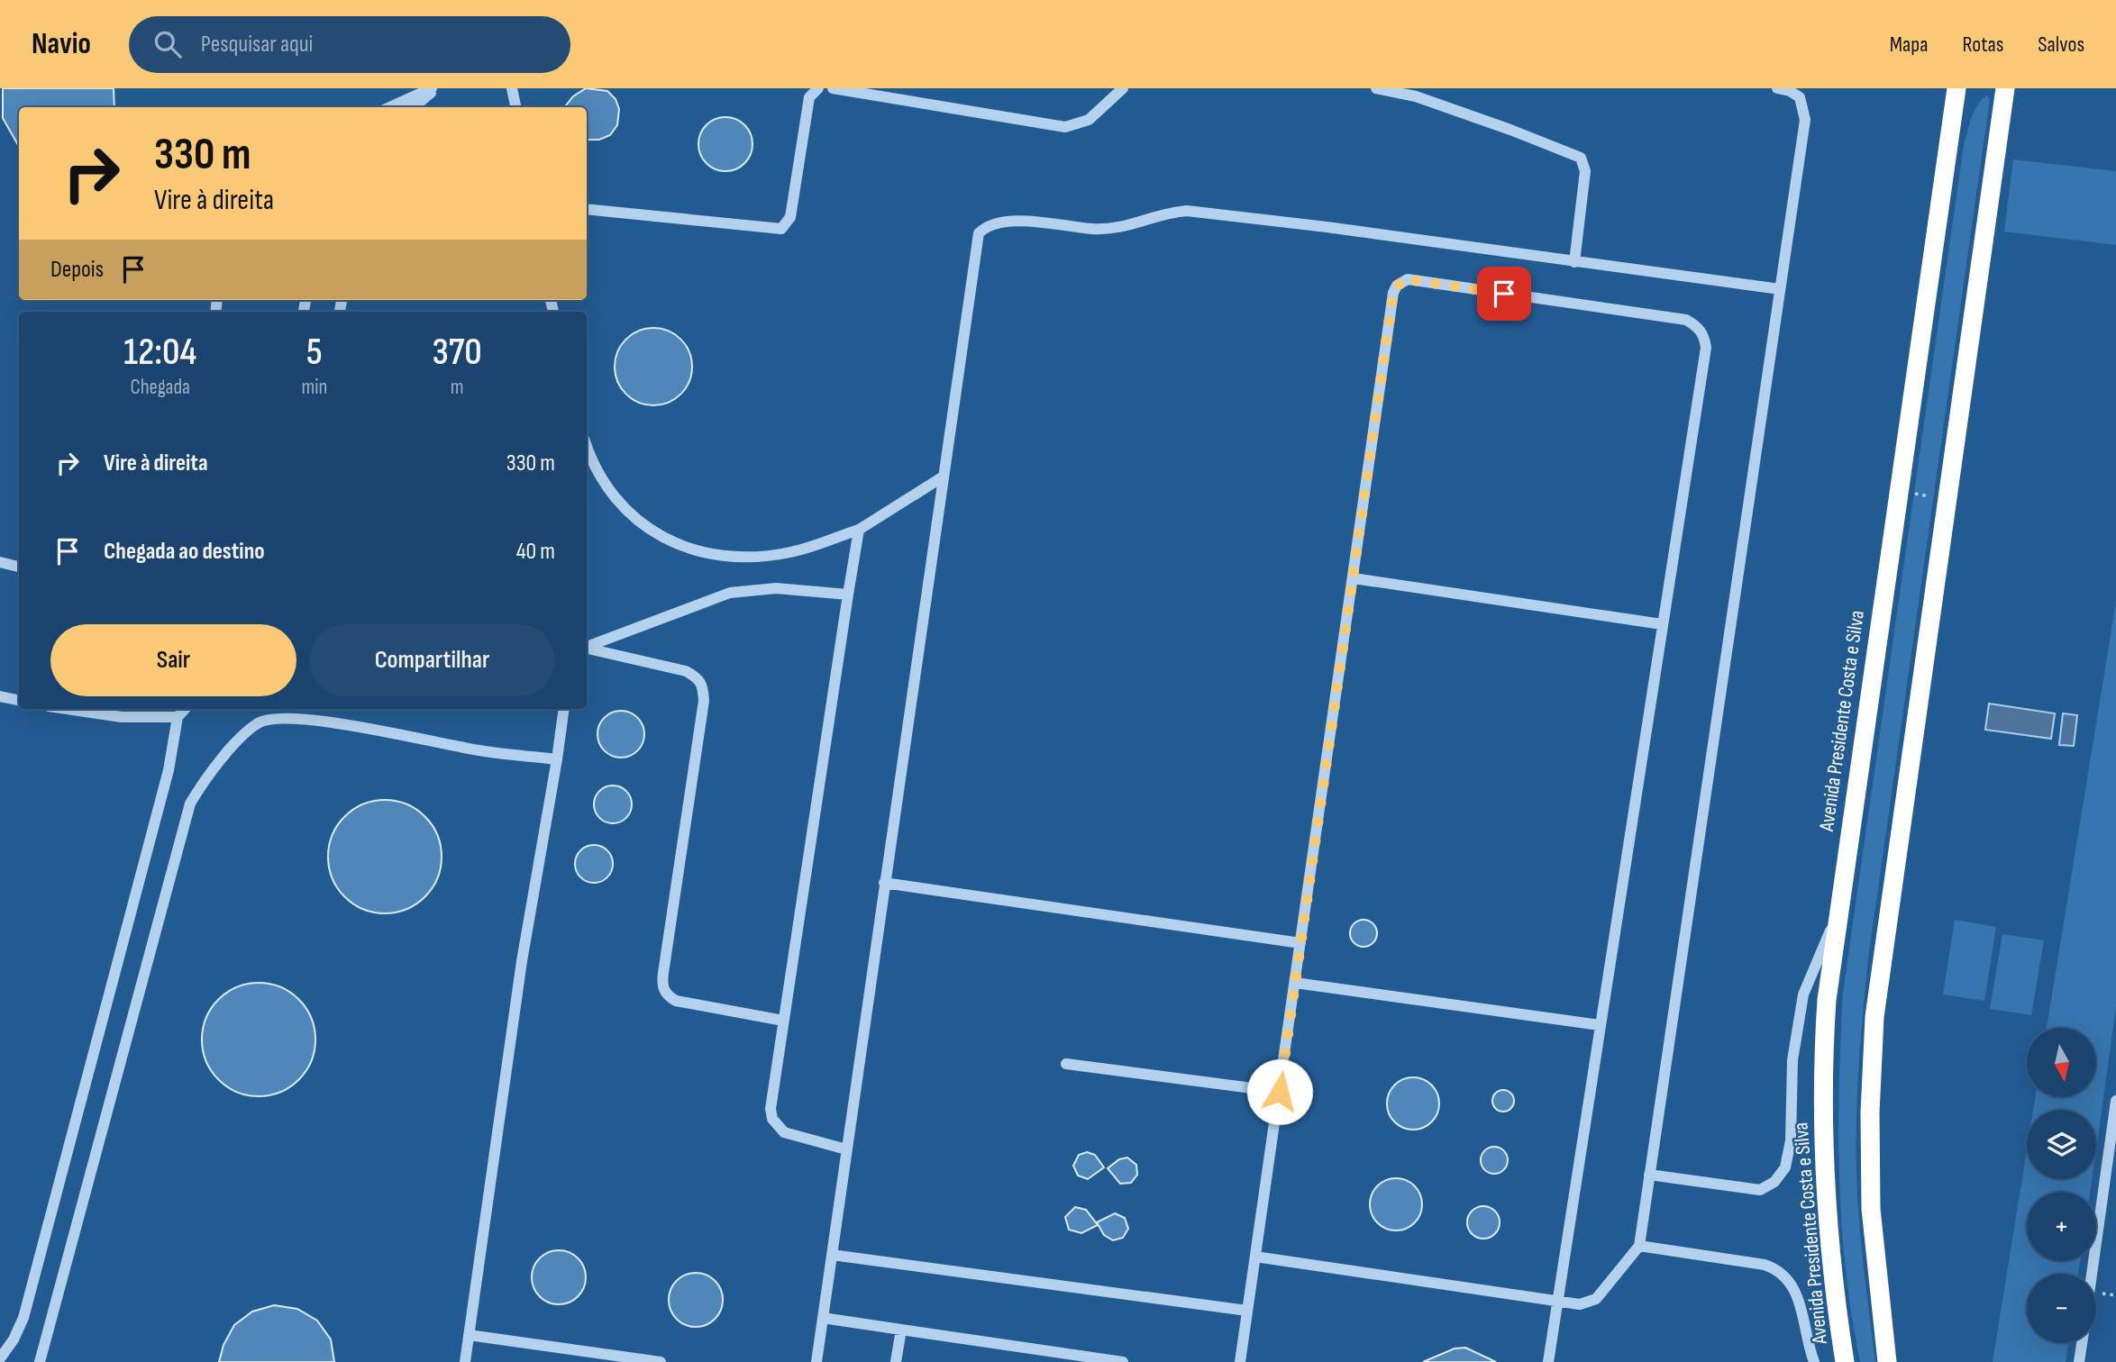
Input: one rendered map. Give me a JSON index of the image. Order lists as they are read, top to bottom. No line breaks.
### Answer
{"streets":{"highway":["Avenida Presidente Costa e Silva"]},"north":"bottom","page":{"header":"Navio","search":"Pesquisar aqui","nav":["Mapa","Rotas","Salvos"],"turn":["330 m","Vire à direita"],"then":"Depois","eta":["12:04","Chegada","5","min","370","m"],"list":[{"name":"Vire à direita","value":"330 m"},{"name":"Chegada ao destino","value":"40 m"}],"buttons":["Sair","Compartilhar"],"map_buttons":["+","−"]}}
